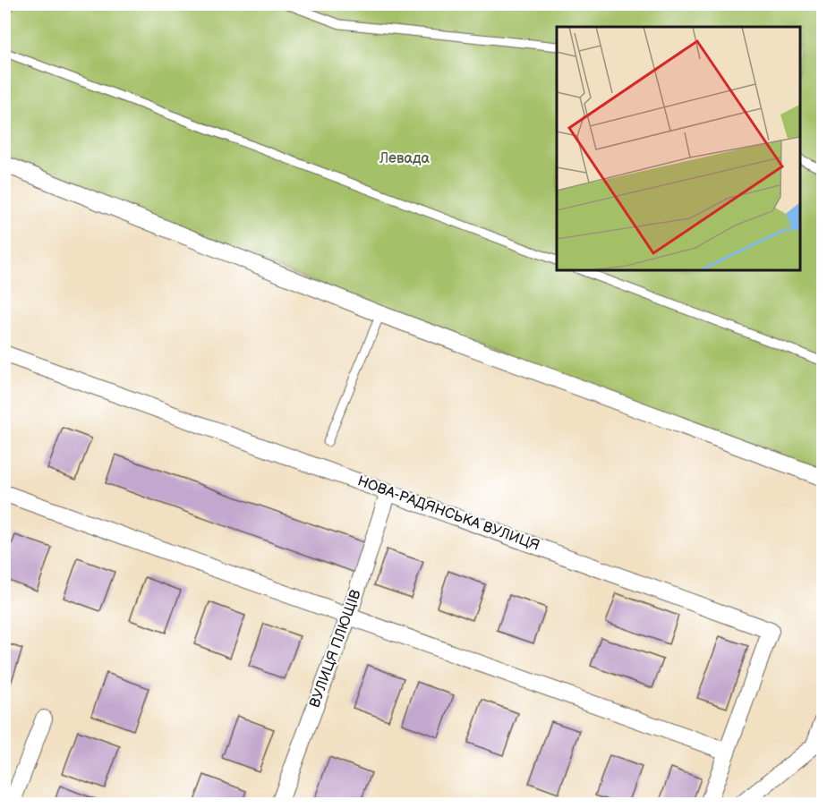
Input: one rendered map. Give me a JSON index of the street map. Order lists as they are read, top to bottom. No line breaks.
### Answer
{"streets":{"street":["НОВА-РАДЯНСЬКА ВУЛИЦЯ","ВУЛИЦЯ ПЛЮЩІВ"]},"crossings":[["НОВА-РАДЯНСЬКА ВУЛИЦЯ","ВУЛИЦЯ ПЛЮЩІВ"]],"parks":["Левада"]}
